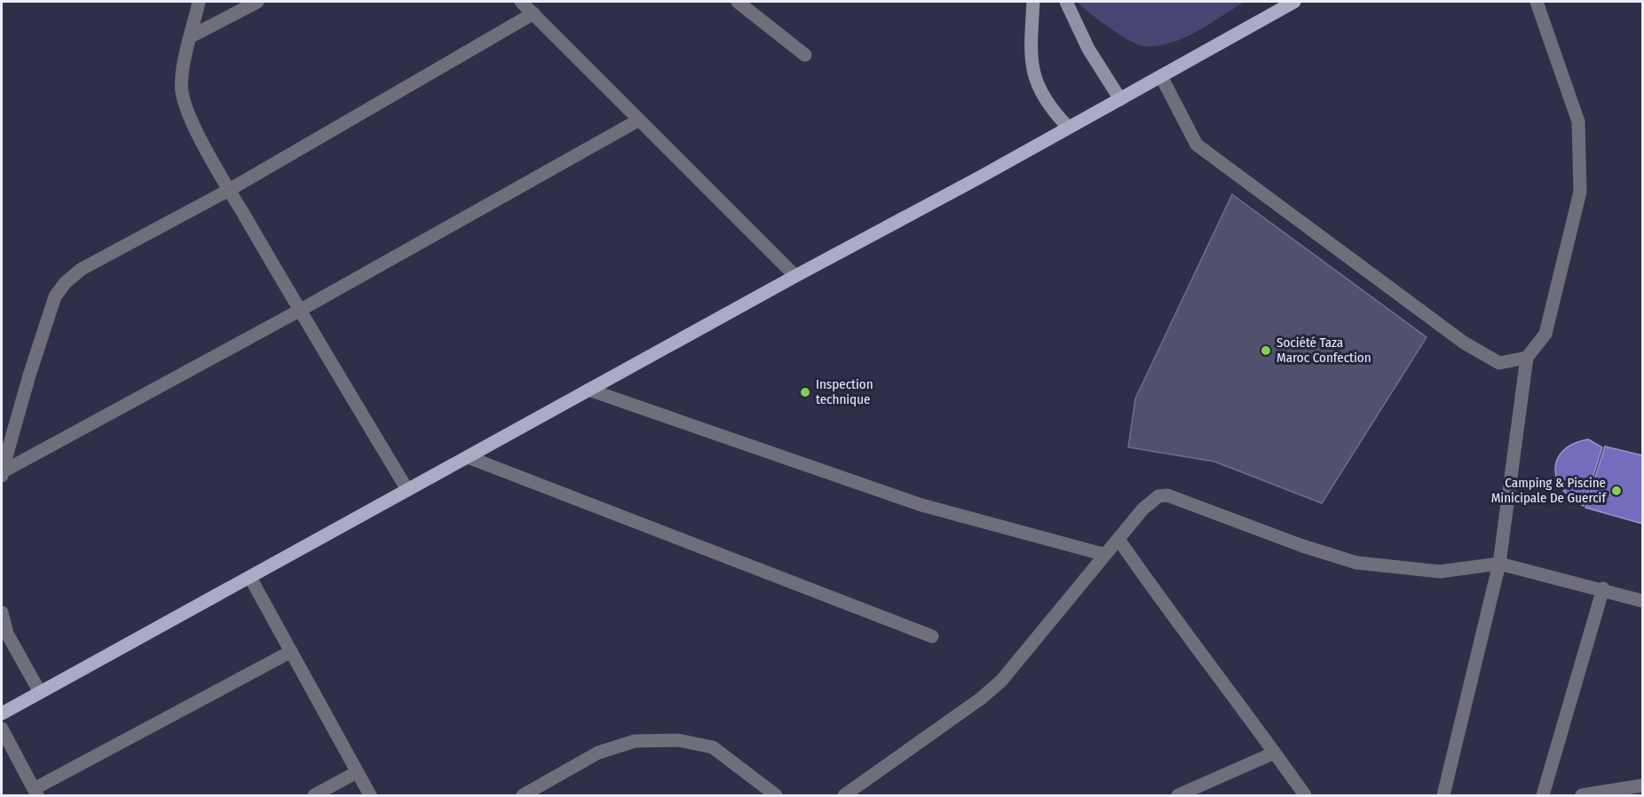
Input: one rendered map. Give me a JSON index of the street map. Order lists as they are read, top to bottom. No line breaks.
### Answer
{"places":["Société Taza Maroc Confection","Inspection technique","Camping & Piscine Minicipale De Guercif"]}
